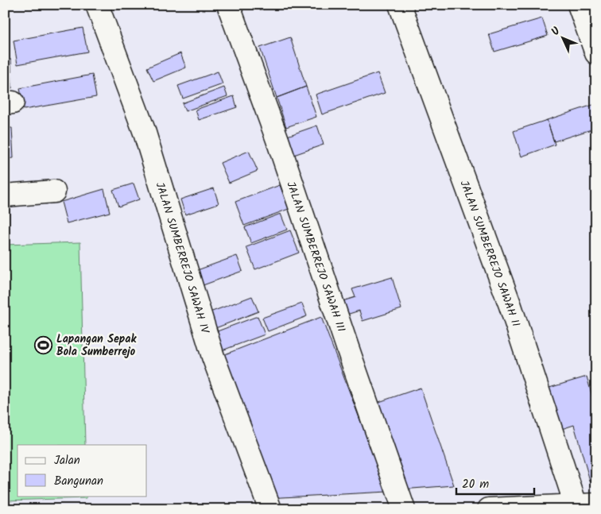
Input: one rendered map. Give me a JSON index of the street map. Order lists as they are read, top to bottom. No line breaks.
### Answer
{"streets":{"street":["JALAN SUMBERREJO SAWAH II","JALAN SUMBERREJO SAWAH III","JALAN SUMBERREJO SAWAH IV"]},"places":{"sports":["Lapangan Sepak Bola Sumberrejo"]},"legend":["Jalan","Bangunan"],"scale_bar":"20 m","north":"top left"}
